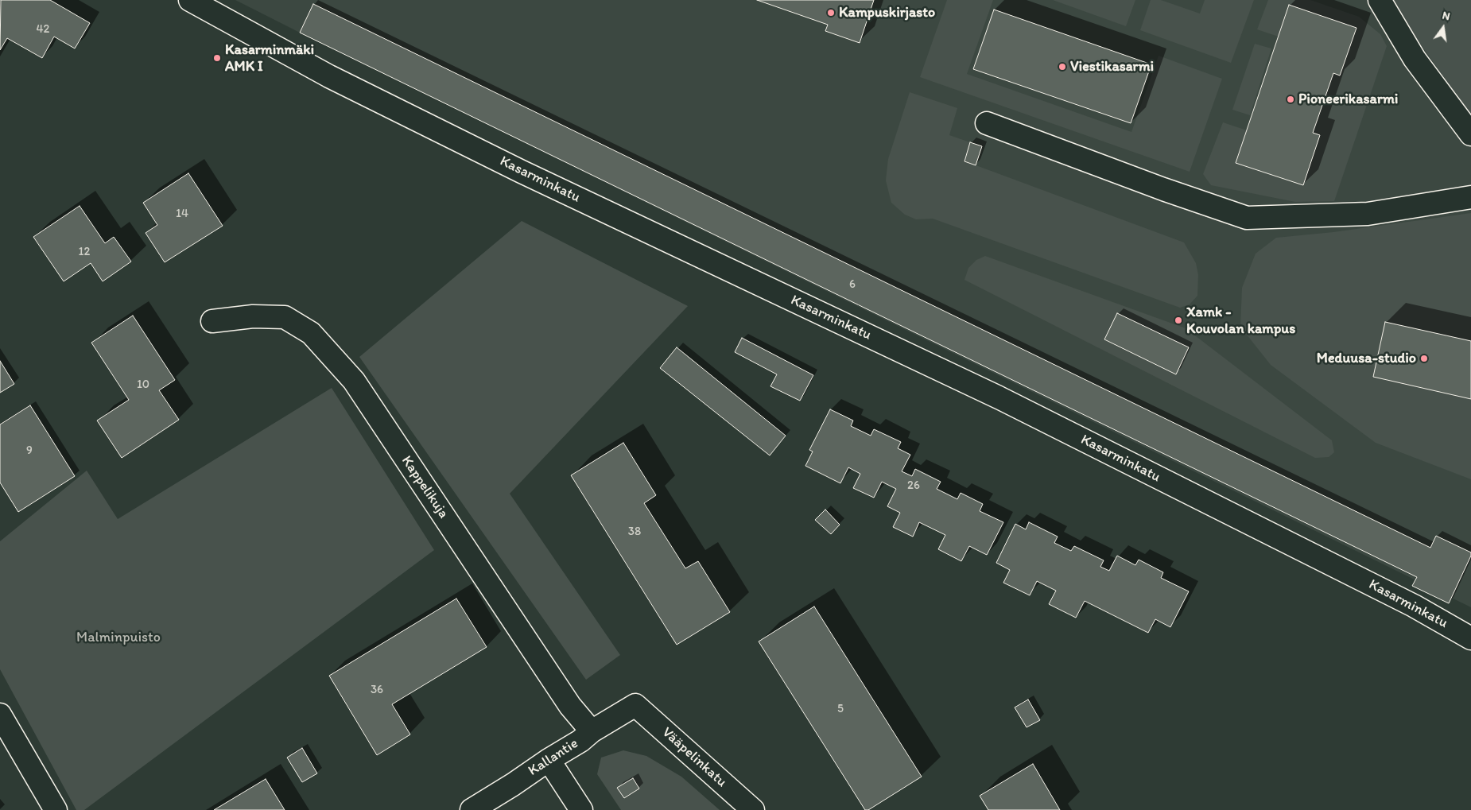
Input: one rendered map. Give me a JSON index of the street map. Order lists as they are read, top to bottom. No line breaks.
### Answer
{"streets":{"street":["Kasarminkatu","Kappelikuja","Kallantie","Vääpelinkatu"]},"crossings":[["Kappelikuja","Kallantie"],["Kallantie","Vääpelinkatu"]],"parks":["Malminpuisto"],"places":["Kampuskirjasto","Kasarminmäki AMK I","Viestikasarmi","Pioneerikasarmi","Xamk - Kouvolan kampus","Meduusa-studio"],"house_numbers":["42","14","12","6","10","9","26","38","36","5"],"north":"top"}
